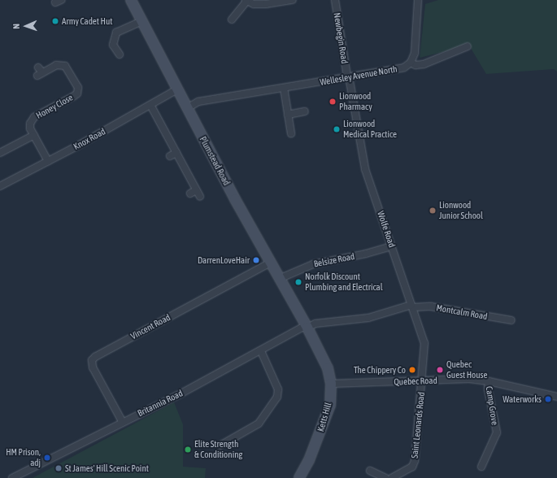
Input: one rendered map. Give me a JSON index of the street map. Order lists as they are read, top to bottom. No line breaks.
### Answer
{"streets":{"main road":["Plumstead Road","Ketts Hill"],"street":["Newbegin Road","Wellesley Avenue North","Honey Close","Knox Road","Wolfe Road","Belsize Road","Montcalm Road","Vincent Road","Quebec Road","Britannia Road","Camp Grove","Saint Leonards Road"]},"crossings":[["Newbegin Road","Wellesley Avenue North"],["Newbegin Road","Wolfe Road"],["Wellesley Avenue North","Plumstead Road"],["Wellesley Avenue North","Wolfe Road"],["Honey Close","Knox Road"],["Knox Road","Plumstead Road"],["Plumstead Road","Belsize Road"],["Plumstead Road","Vincent Road"],["Plumstead Road","Britannia Road"],["Plumstead Road","Ketts Hill"],["Wolfe Road","Belsize Road"],["Wolfe Road","Montcalm Road"],["Wolfe Road","Quebec Road"],["Wolfe Road","Britannia Road"],["Wolfe Road","Saint Leonards Road"],["Montcalm Road","Britannia Road"],["Vincent Road","Britannia Road"],["Quebec Road","Camp Grove"],["Quebec Road","Ketts Hill"],["Quebec Road","Saint Leonards Road"],["Britannia Road","Ketts Hill"]],"places":["Army Cadet Hut","Lionwood Pharmacy","Lionwood Medical Practice","Lionwood Junior School","DarrenLoveHair","Norfolk Discount Plumbing and Electrical","The Chippery Co","Quebec Guest House","Waterworks","Elite Strength & Conditioning","HM Prison, adj","St James' Hill Scenic Point"],"north":"left"}
